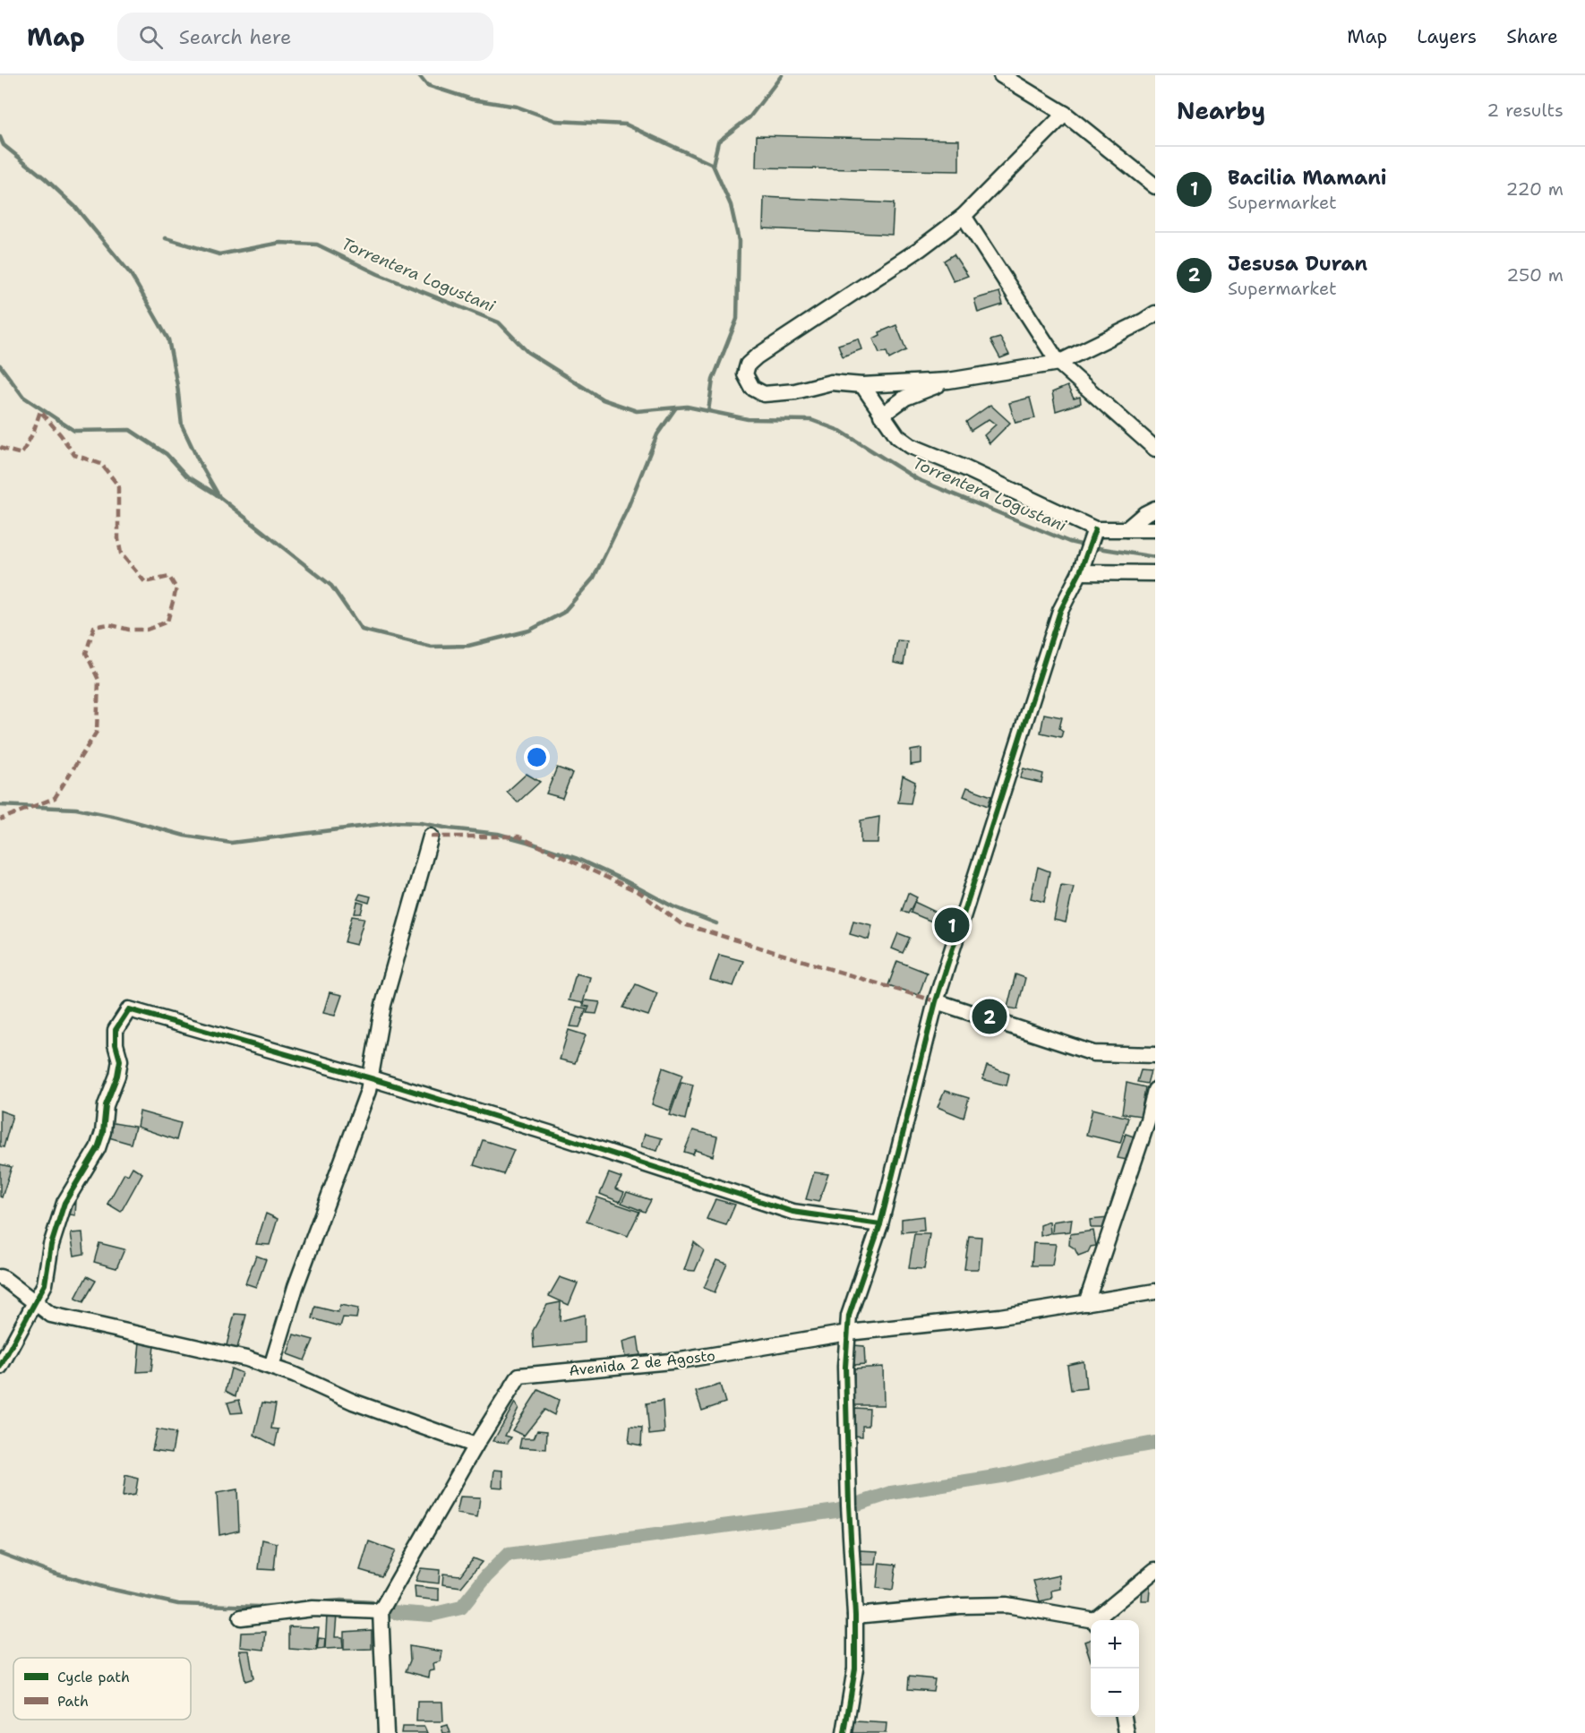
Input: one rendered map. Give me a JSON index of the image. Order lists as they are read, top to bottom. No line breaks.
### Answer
{"streets":{"street":["Avenida 2 de Agosto"]},"water":["Torrentera Logustani"],"legend":["Cycle path","Path"],"page":{"header":"Map","search":"Search here","nav":["Map","Layers","Share"],"heading":["Nearby","2 results"],"list":[{"mark":"1","name":"Bacilia Mamani","note":"Supermarket","value":"220 m"},{"mark":"2","name":"Jesusa Duran","note":"Supermarket","value":"250 m"}],"pins":["1","2"],"map_buttons":["+","−"]}}
